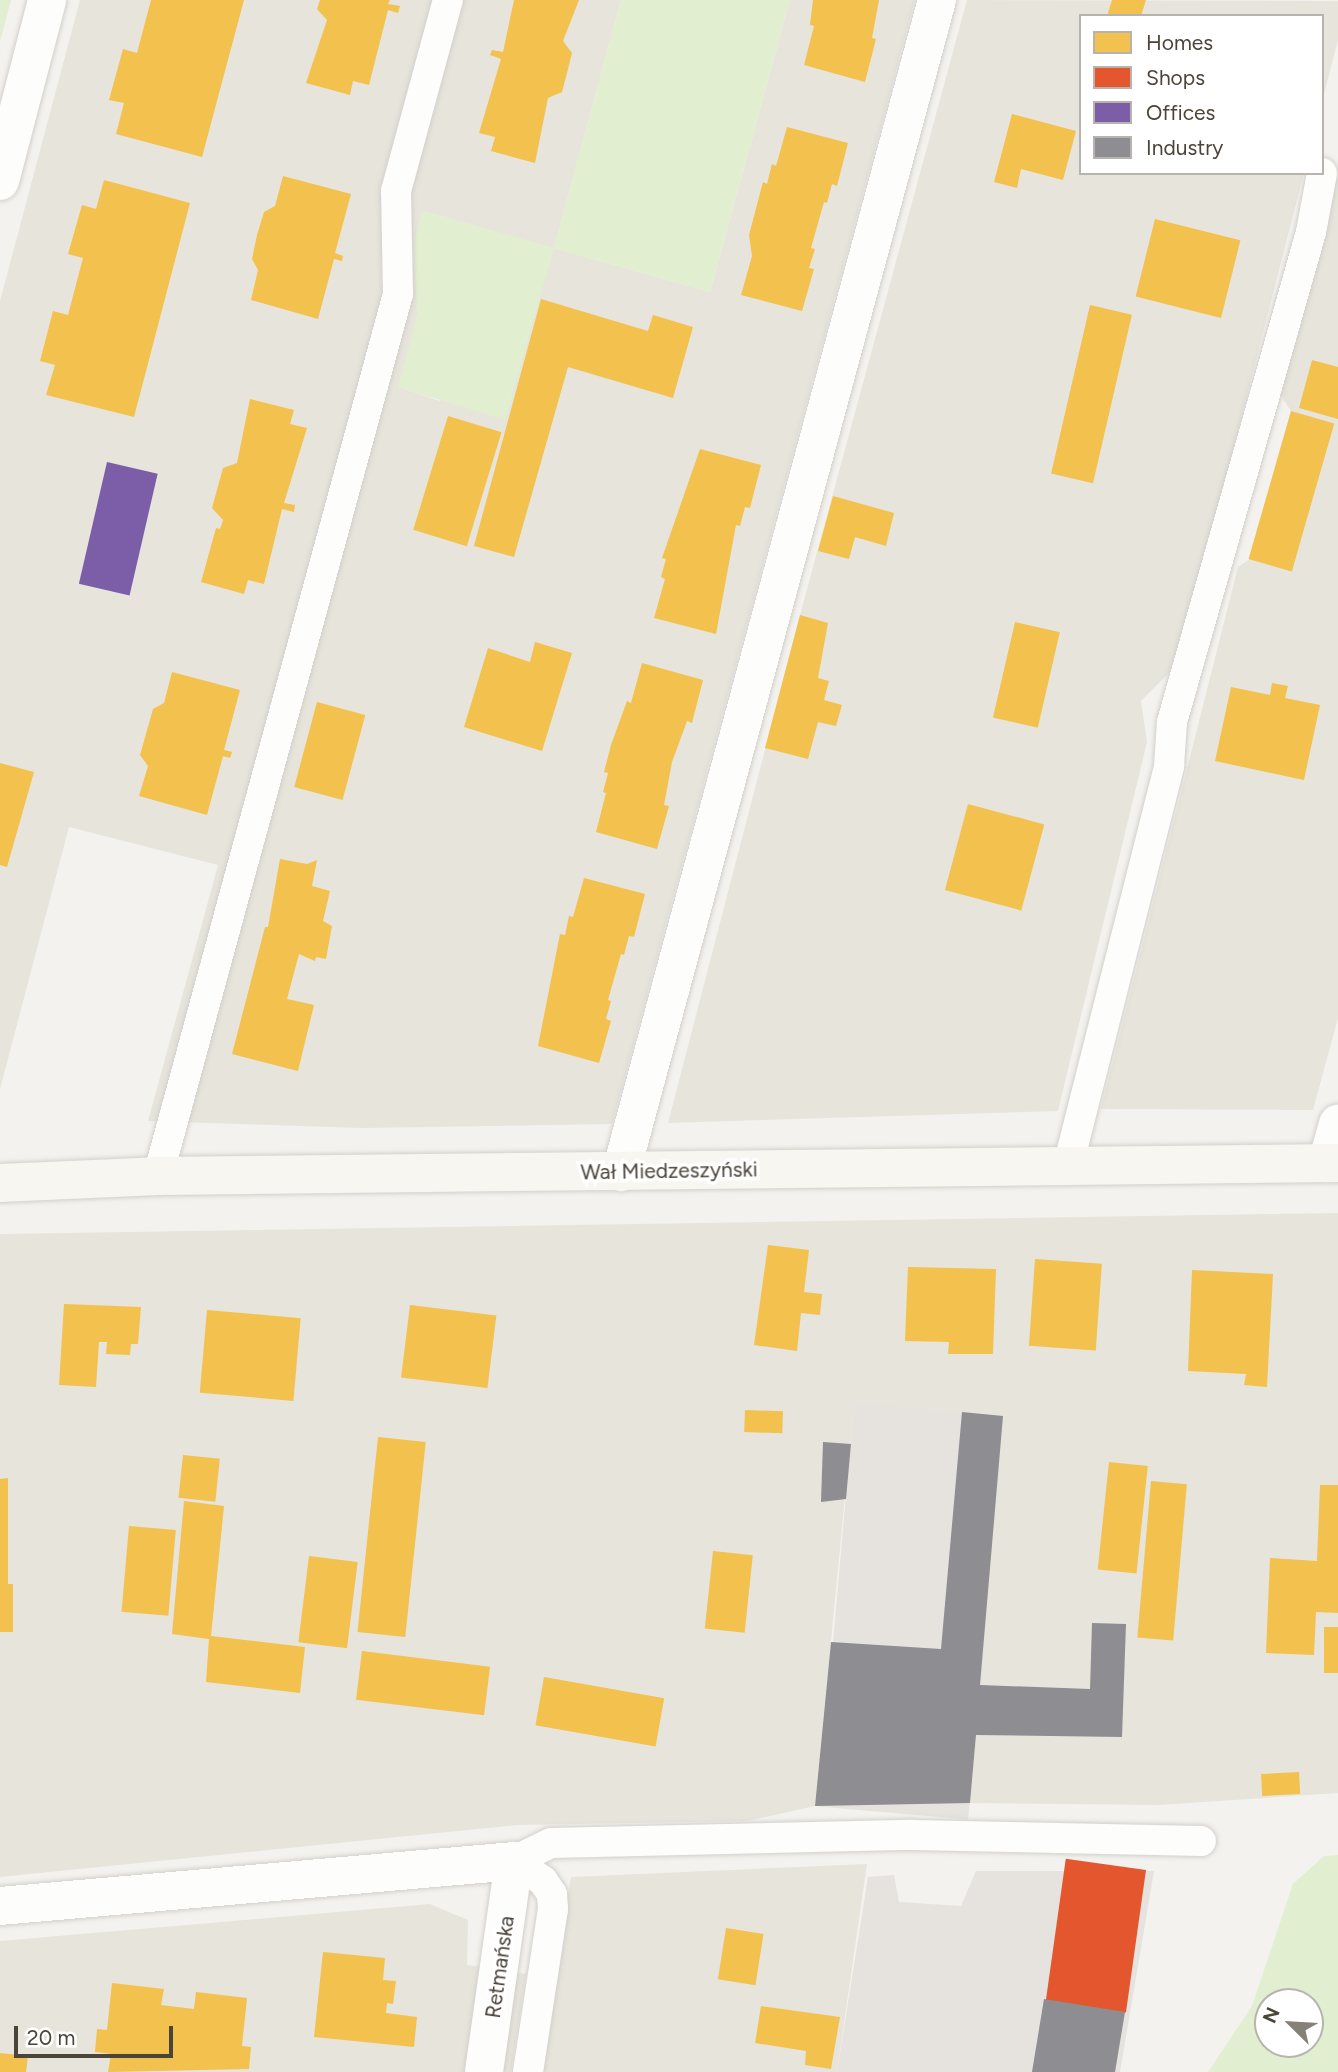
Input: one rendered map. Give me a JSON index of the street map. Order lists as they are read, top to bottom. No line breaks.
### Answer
{"streets":{"main road":["Wał Miedzeszyński"],"street":["Retmańska"]},"legend":["Homes","Shops","Offices","Industry"],"scale_bar":"20 m","north":"top left"}
